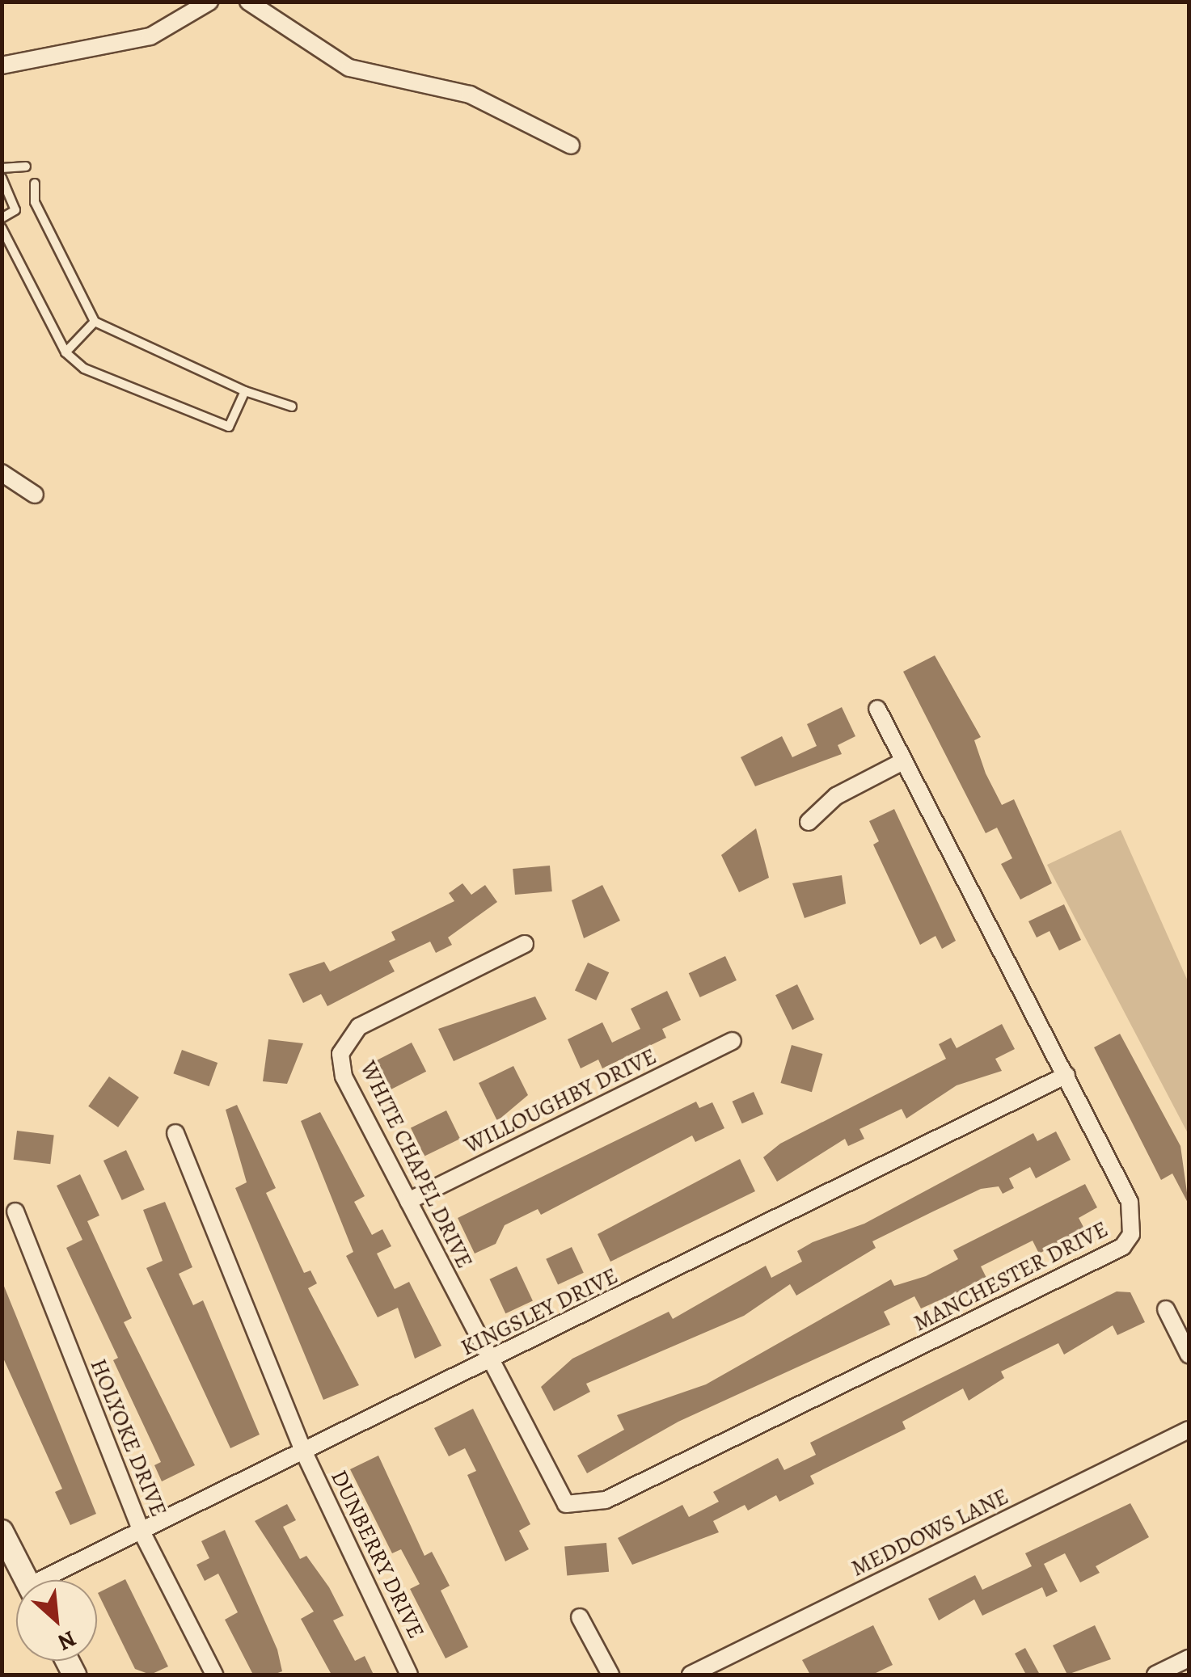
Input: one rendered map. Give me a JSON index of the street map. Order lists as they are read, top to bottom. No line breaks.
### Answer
{"streets":{"street":["WILLOUGHBY DRIVE","WHITE CHAPEL DRIVE","MANCHESTER DRIVE","KINGSLEY DRIVE","HOLYOKE DRIVE","MEDDOWS LANE","DUNBERRY DRIVE"]},"crossings":[["WILLOUGHBY DRIVE","WHITE CHAPEL DRIVE"],["WHITE CHAPEL DRIVE","MANCHESTER DRIVE"],["WHITE CHAPEL DRIVE","KINGSLEY DRIVE"],["MANCHESTER DRIVE","KINGSLEY DRIVE"],["KINGSLEY DRIVE","HOLYOKE DRIVE"],["KINGSLEY DRIVE","DUNBERRY DRIVE"]],"north":"bottom right"}
